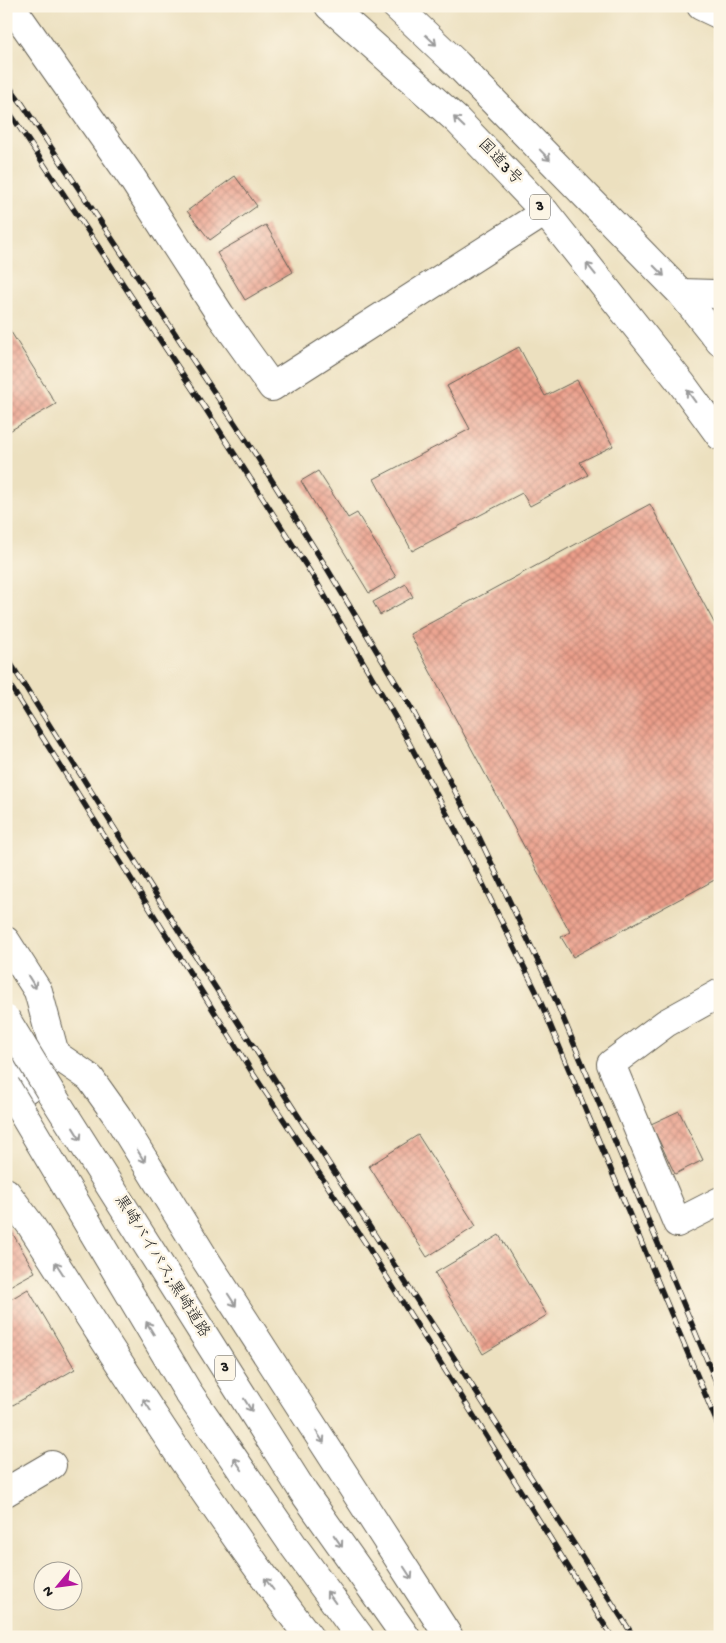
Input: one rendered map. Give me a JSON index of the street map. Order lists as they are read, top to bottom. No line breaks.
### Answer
{"streets":{"main road":["国道3号","3","黒崎バイパス;黒崎道路"]},"north":"bottom left"}
